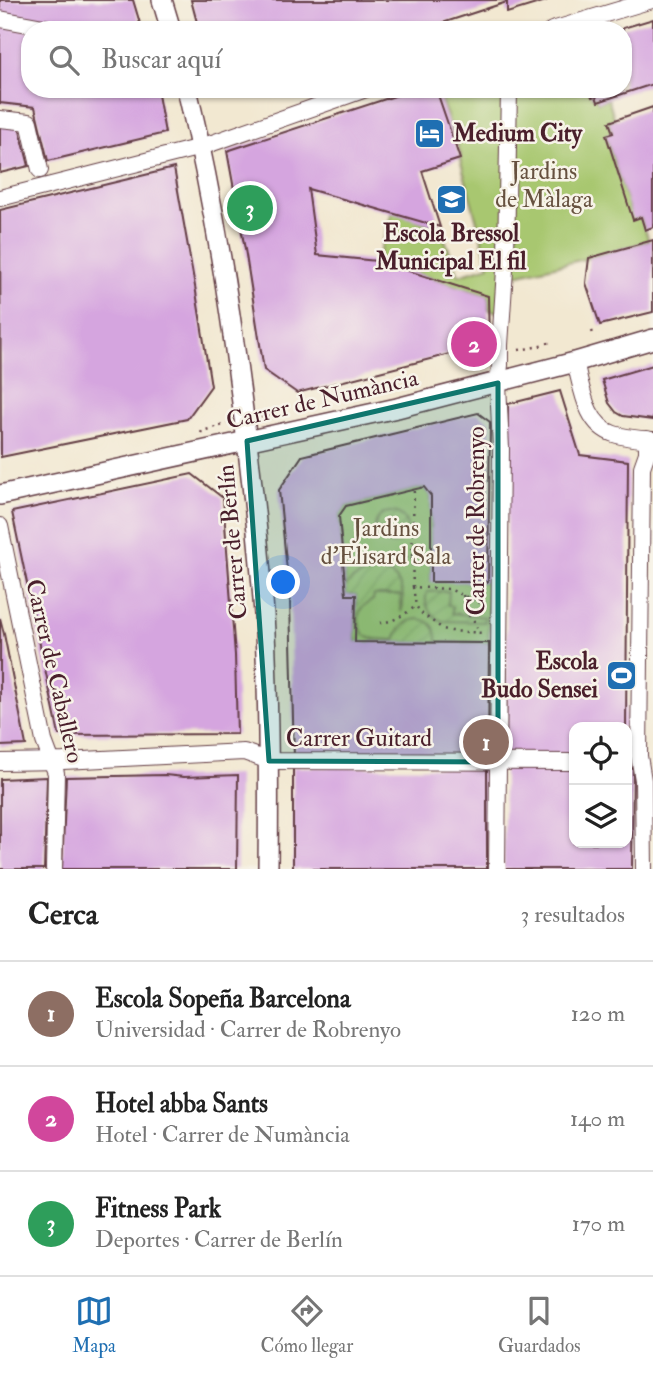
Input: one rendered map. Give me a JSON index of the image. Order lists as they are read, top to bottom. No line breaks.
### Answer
{"streets":{"main road":["Carrer de Numància","Carrer de Berlín"],"street":["Carrer de Robrenyo","Carrer de Caballero","Carrer Guitard"]},"crossings":[["Carrer de Numància","Carrer de Robrenyo"],["Carrer de Numància","Carrer de Berlín"],["Carrer de Robrenyo","Carrer Guitard"],["Carrer de Berlín","Carrer Guitard"],["Carrer de Caballero","Carrer Guitard"]],"parks":["Jardins de Màlaga","Jardins d'Elisard Sala"],"places":{"hotel":["Medium City"],"school or university":["Escola Bressol Municipal El fil"],"sports":["Escola Budo Sensei"]},"page":{"search":"Buscar aquí","pins":["3","2","1"],"heading":["Cerca","3 resultados"],"list":[{"mark":"1","name":"Escola Sopeña Barcelona","note":"Universidad · Carrer de Robrenyo","value":"120 m"},{"mark":"2","name":"Hotel abba Sants","note":"Hotel · Carrer de Numància","value":"140 m"},{"mark":"3","name":"Fitness Park","note":"Deportes · Carrer de Berlín","value":"170 m"}],"nav":["Mapa","Cómo llegar","Guardados"]}}
